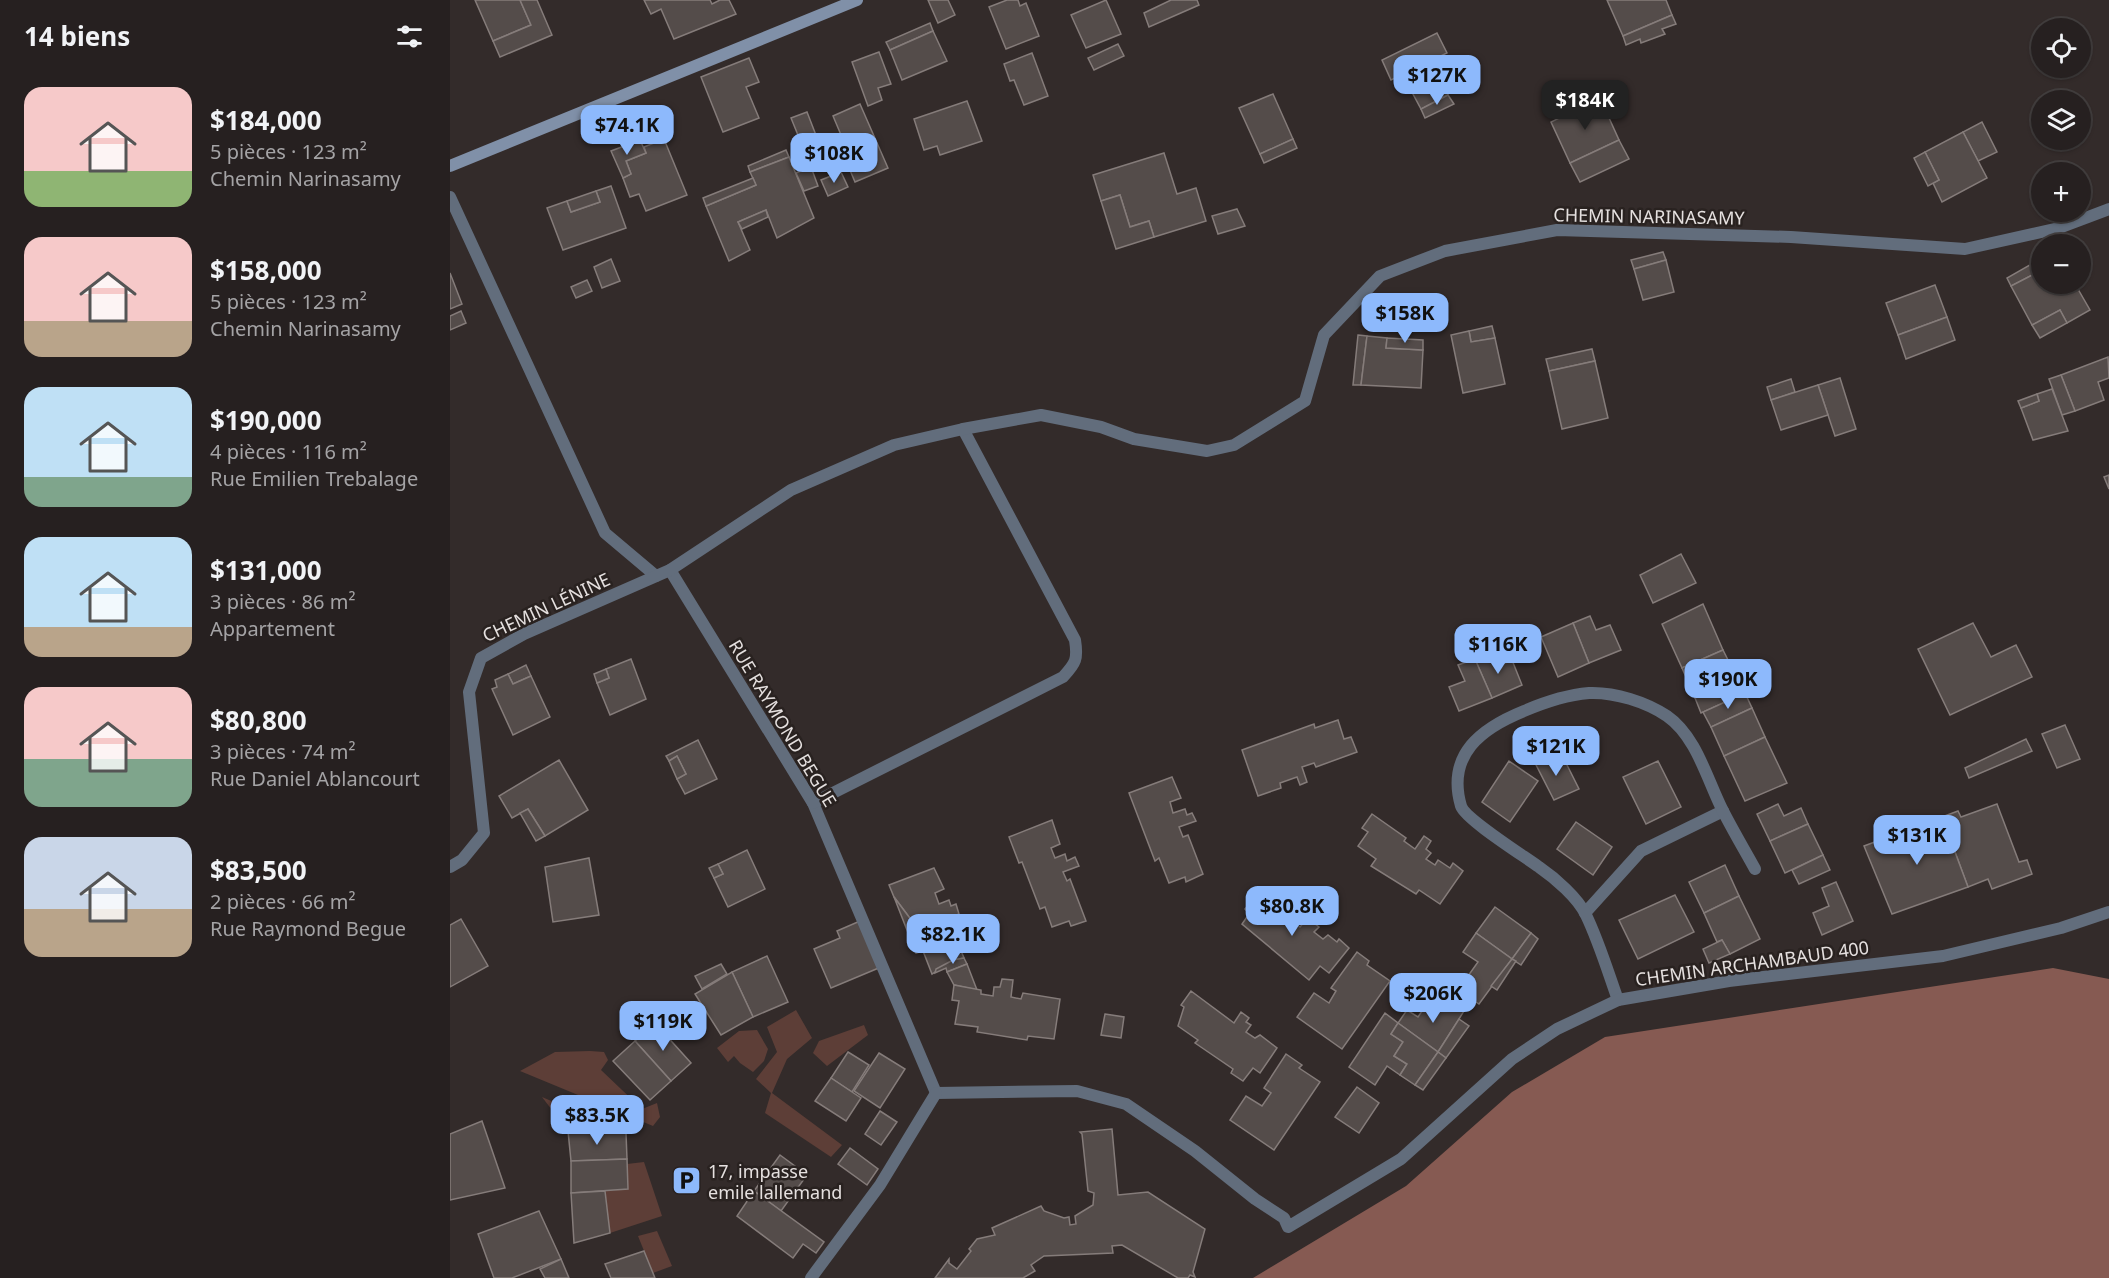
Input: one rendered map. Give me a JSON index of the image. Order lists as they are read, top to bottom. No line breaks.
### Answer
{"streets":{"street":["CHEMIN NARINASAMY","CHEMIN LÉNINE","RUE RAYMOND BEGUE","CHEMIN ARCHAMBAUD 400"]},"crossings":[["CHEMIN NARINASAMY","CHEMIN LÉNINE"],["CHEMIN NARINASAMY","RUE RAYMOND BEGUE"],["CHEMIN LÉNINE","RUE RAYMOND BEGUE"],["RUE RAYMOND BEGUE","CHEMIN ARCHAMBAUD 400"]],"places":{"parking":["17, impasse emile lallemand"]},"page":{"heading":"14 biens","map_buttons":["+","−"],"price":["$127K","$184K","$74.1K","$108K","$158K","$116K","$190K","$121K","$131K","$80.8K","$82.1K","$206K","$119K","$83.5K"],"list":[{"name":"$184,000","note":"5 pièces · 123 m² · Chemin Narinasamy"},{"name":"$158,000","note":"5 pièces · 123 m² · Chemin Narinasamy"},{"name":"$190,000","note":"4 pièces · 116 m² · Rue Emilien Trebalage"},{"name":"$131,000","note":"3 pièces · 86 m² · Appartement"},{"name":"$80,800","note":"3 pièces · 74 m² · Rue Daniel Ablancourt"},{"name":"$83,500","note":"2 pièces · 66 m² · Rue Raymond Begue"}]}}
